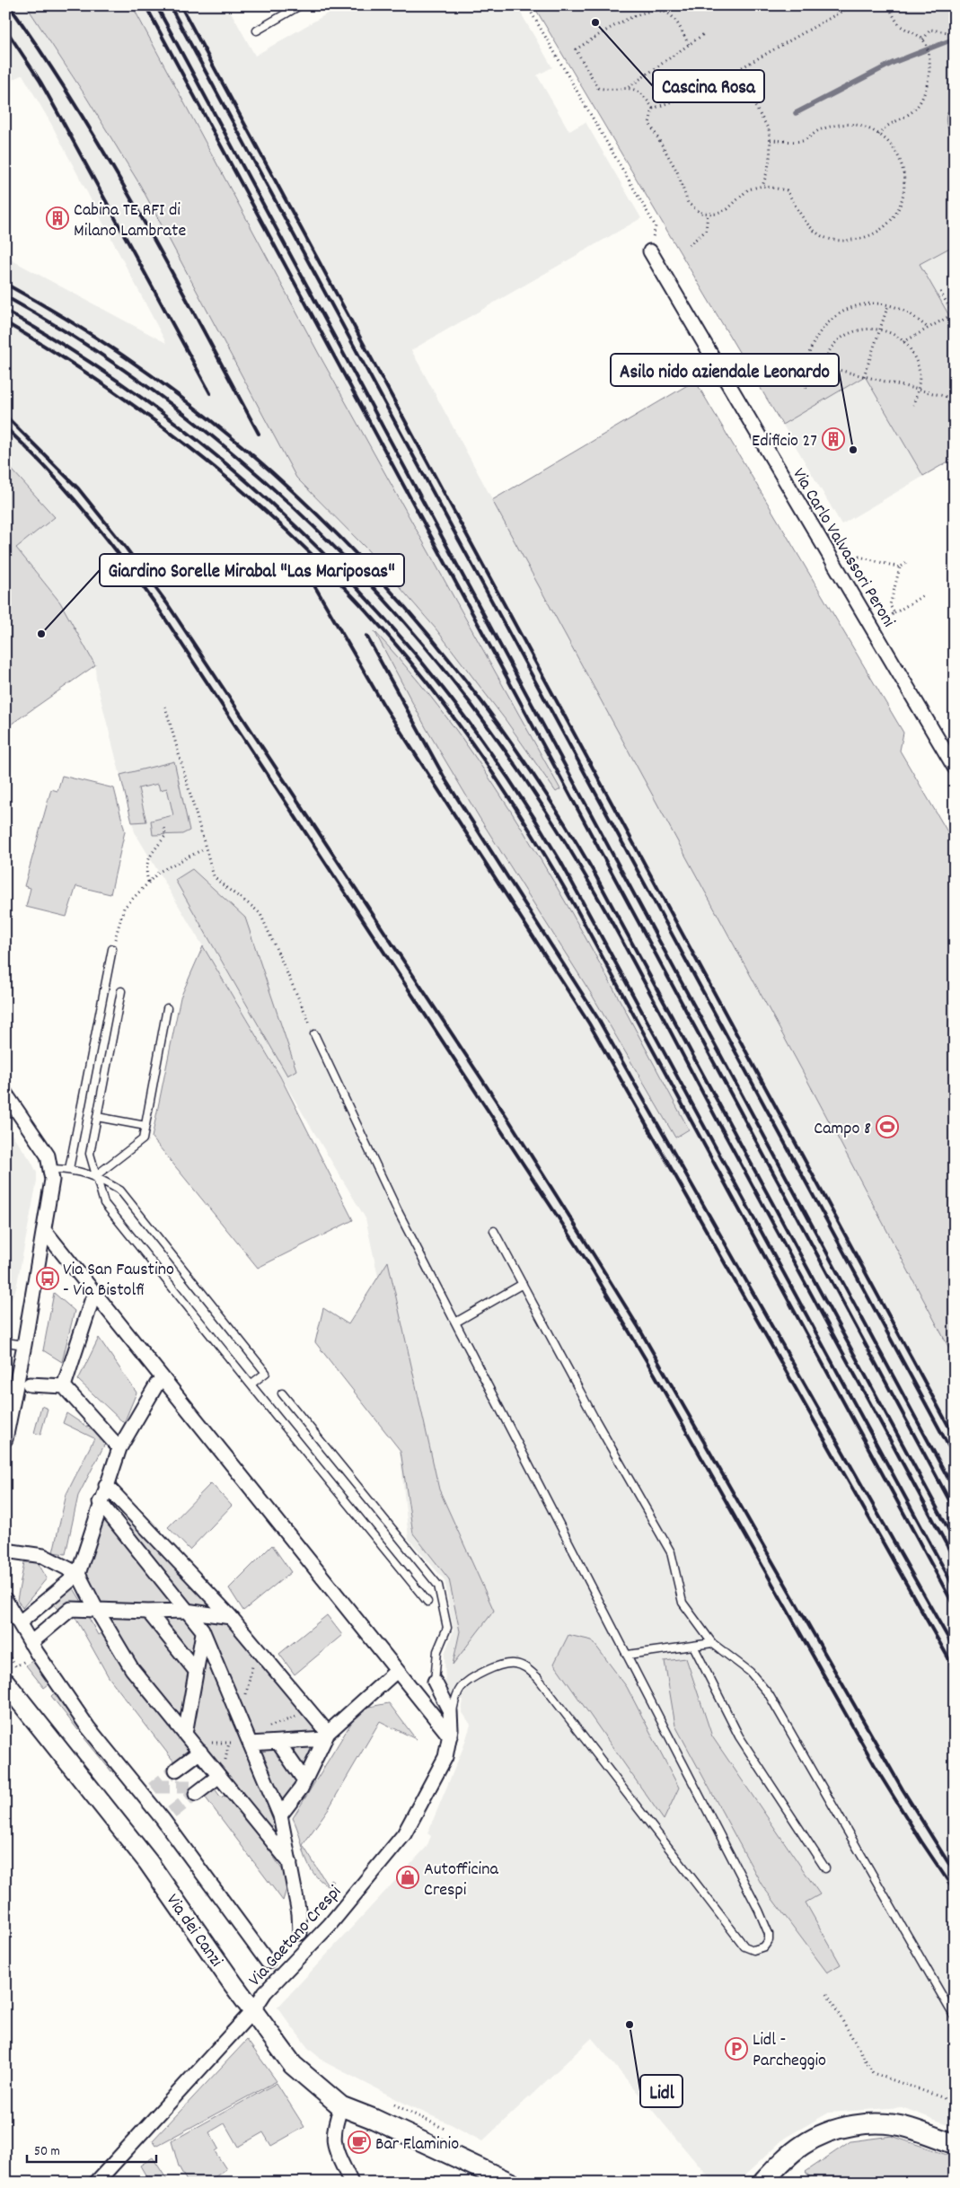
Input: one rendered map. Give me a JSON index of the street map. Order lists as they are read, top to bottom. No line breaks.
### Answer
{"streets":{"street":["Via Carlo Valvassori Peroni","Via dei Canzi","Via Gaetano Crespi"]},"crossings":[["Via dei Canzi","Via Gaetano Crespi"]],"places":{"other":["Cascina Rosa","Asilo nido aziendale Leonardo","Giardino Sorelle Mirabal \"Las Mariposas\"","Lidl"],"building":["Cabina TE RFI di Milano Lambrate","Edificio 27"],"sports":["Campo 8"],"bus stop":["Via San Faustino - Via Bistolfi"],"shop":["Autofficina Crespi"],"parking":["Lidl - Parcheggio"],"cafe":["Bar Flaminio"]},"scale_bar":"50 m"}
